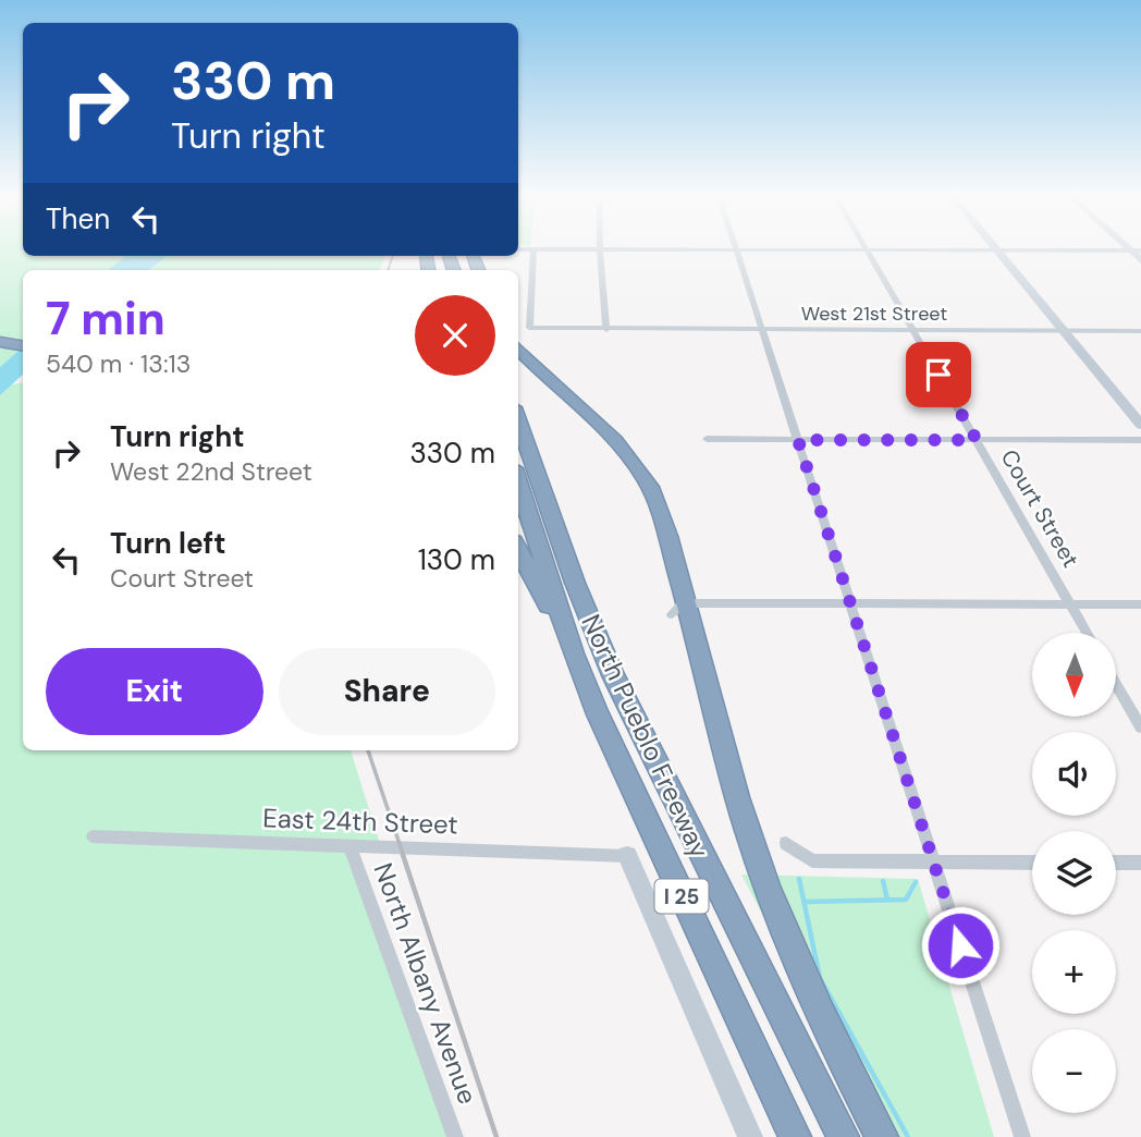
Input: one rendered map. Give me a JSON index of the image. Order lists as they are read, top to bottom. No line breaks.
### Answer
{"streets":{"highway":["North Pueblo Freeway","I 25"],"street":["West 21st Street","Court Street","East 24th Street","North Albany Avenue"]},"crossings":[["West 21st Street","Court Street"],["East 24th Street","North Albany Avenue"]],"north":"bottom","page":{"turn":["330 m","Turn right"],"then":"Then","heading":["7 min","540 m · 13:13"],"list":[{"name":"Turn right","note":"West 22nd Street","value":"330 m"},{"name":"Turn left","note":"Court Street","value":"130 m"}],"map_buttons":["+","−"],"buttons":["Exit","Share"]}}
